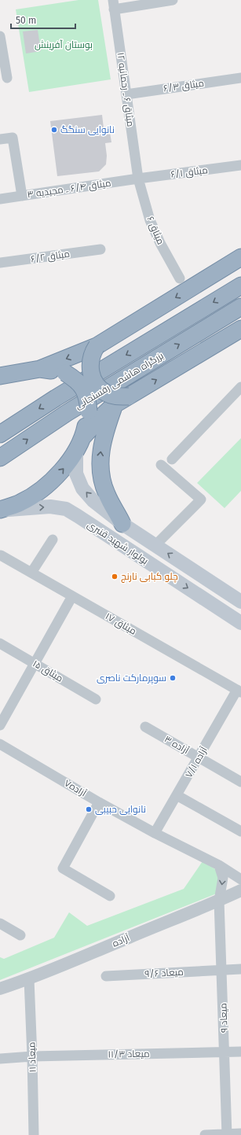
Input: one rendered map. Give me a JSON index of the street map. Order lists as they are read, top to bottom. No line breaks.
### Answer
{"streets":{"highway":["بزرگراه هاشمی رفسنجانی"],"main road":["بولوار شهید قنبری"],"street":["میثاق ۶/۳","میثاق ۶ ـ رحمانیه ۱۲","میثاق ۶/۱","میثاق ۶/۴ ـ مجیدیه ۳","میثاق ۶","میثاق ۶/۲","میثاق ۱۷","میثاق ۱۵","آزاده ۳","آزاده ۷/۱","آزاده۷","آزاده","میعاد ۹/۶","میعاد ۹","میعاد ۱۱/۳","میعاد ۱۱"]},"crossings":[["میثاق ۶/۳","میثاق ۶ ـ رحمانیه ۱۲"],["میثاق ۶ ـ رحمانیه ۱۲","میثاق ۶/۱"],["میثاق ۶ ـ رحمانیه ۱۲","میثاق ۶/۴ ـ مجیدیه ۳"],["میثاق ۶ ـ رحمانیه ۱۲","میثاق ۶"],["میثاق ۶/۱","میثاق ۶/۴ ـ مجیدیه ۳"],["میثاق ۶/۱","میثاق ۶"],["میثاق ۶/۴ ـ مجیدیه ۳","میثاق ۶"],["بزرگراه هاشمی رفسنجانی","بولوار شهید قنبری"],["میثاق ۱۷","آزاده ۷/۱"],["آزاده ۳","آزاده ۷/۱"],["آزاده ۷/۱","آزاده۷"],["آزاده۷","میعاد ۹"],["آزاده","میعاد ۹"],["آزاده","میعاد ۱۱"],["میعاد ۹/۶","میعاد ۹"],["میعاد ۹","میعاد ۱۱/۳"],["میعاد ۱۱/۳","میعاد ۱۱"]],"parks":["بوستان آفرینش"],"places":["نانوایی سنگگ","چلو کبابی نارنج","سوپرمارکت ناصری","نانوایی حبیبی"],"scale_bar":"50 m"}
